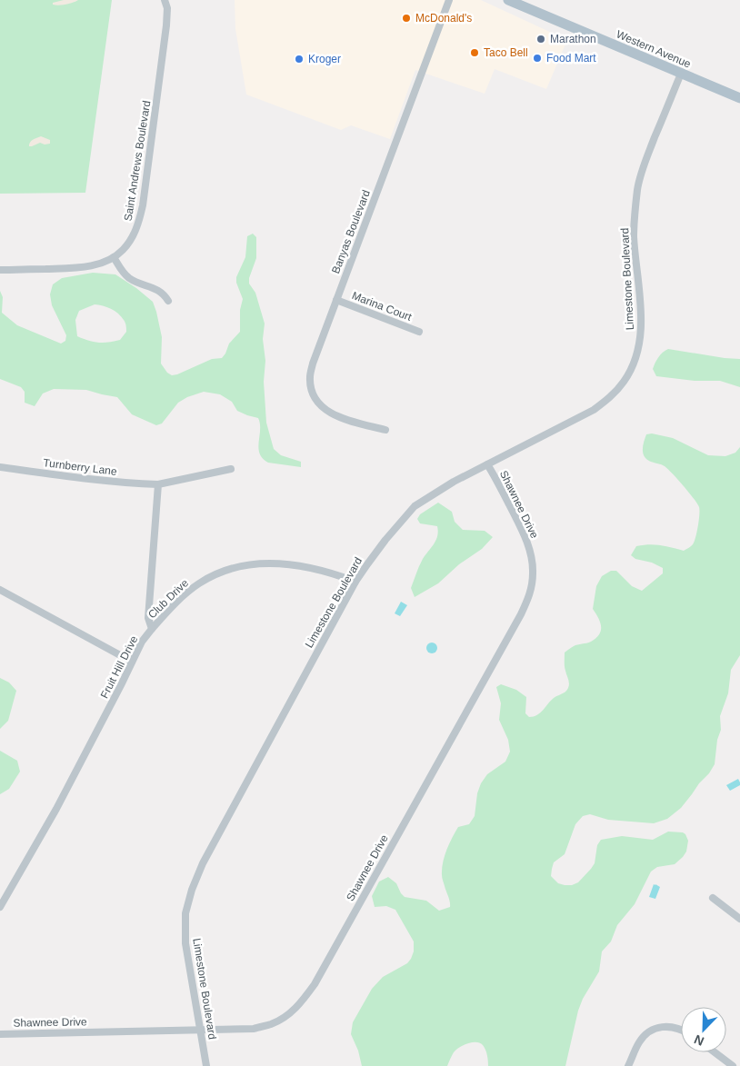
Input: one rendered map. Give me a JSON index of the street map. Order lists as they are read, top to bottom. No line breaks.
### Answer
{"streets":{"main road":["Western Avenue"],"street":["Saint Andrews Boulevard","Banyas Boulevard","Limestone Boulevard","Marina Court","Turnberry Lane","Shawnee Drive","Club Drive","Fruit Hill Drive"]},"crossings":[["Western Avenue","Limestone Boulevard"],["Banyas Boulevard","Marina Court"],["Limestone Boulevard","Shawnee Drive"],["Limestone Boulevard","Club Drive"],["Turnberry Lane","Fruit Hill Drive"],["Club Drive","Fruit Hill Drive"]],"places":["McDonald's","Marathon","Taco Bell","Food Mart","Kroger"],"north":"bottom left"}
